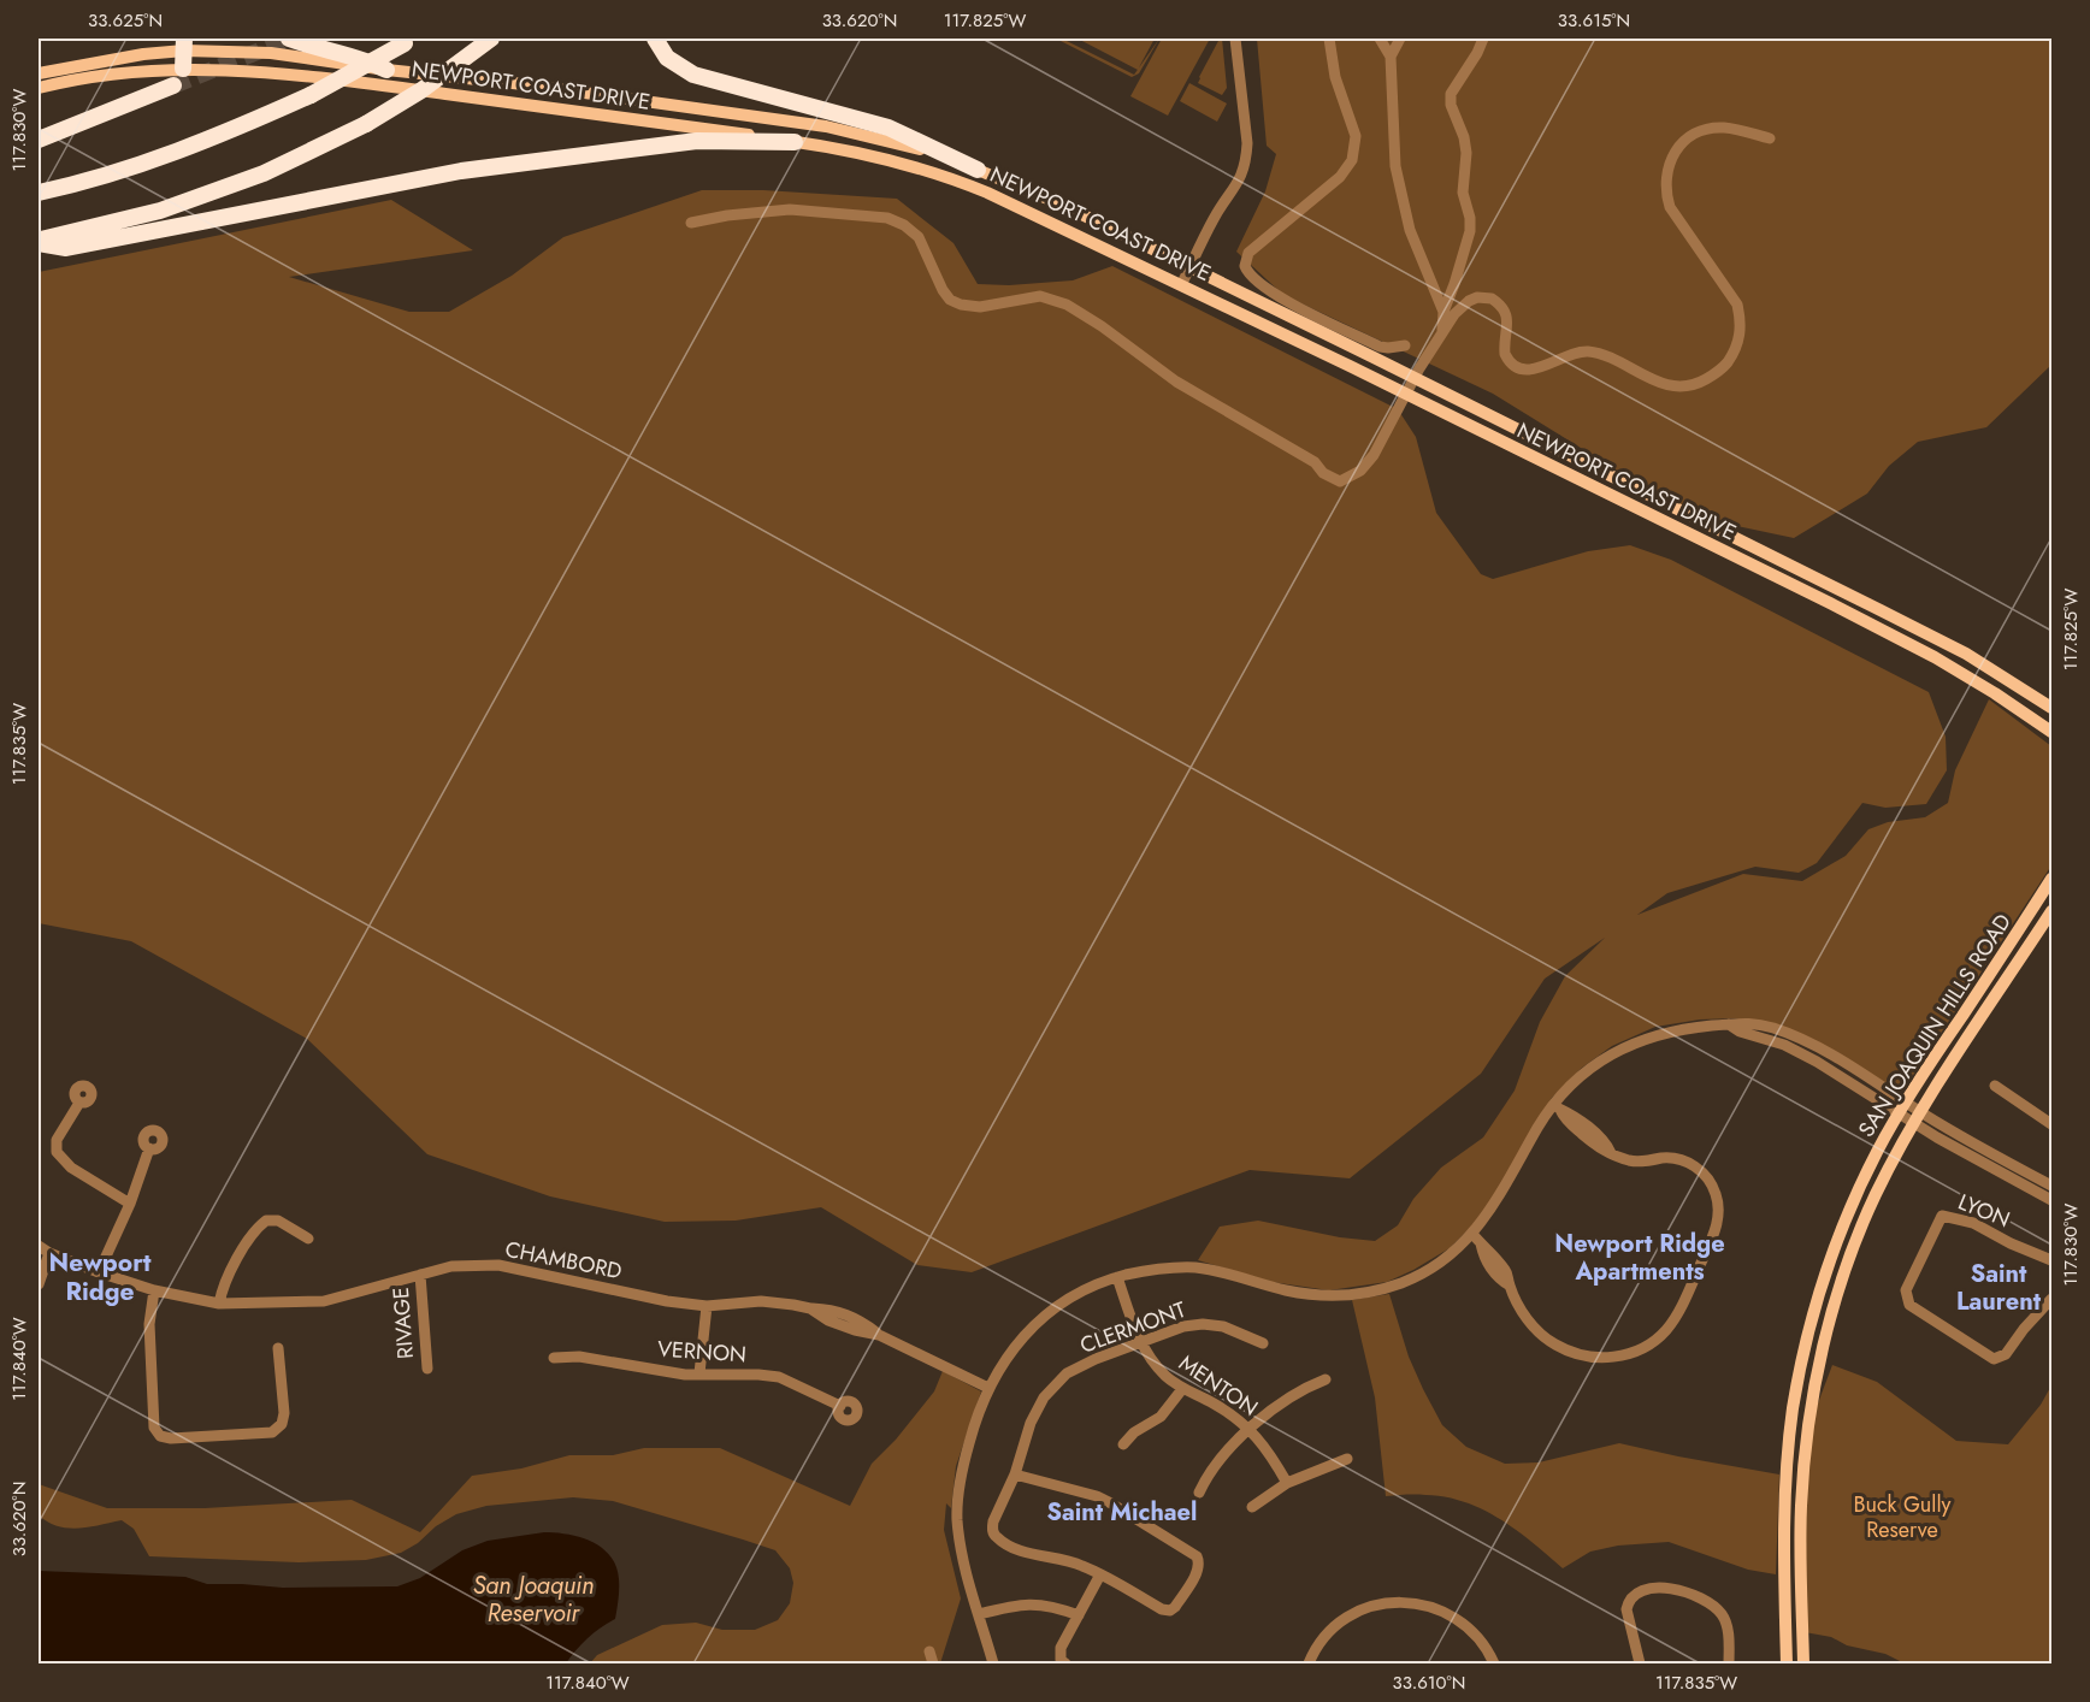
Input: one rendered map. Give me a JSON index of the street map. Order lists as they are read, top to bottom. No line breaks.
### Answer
{"streets":{"main road":["NEWPORT COAST DRIVE","SAN JOAQUIN HILLS ROAD"],"street":["LYON","CHAMBORD","RIVAGE","CLERMONT","VERNON","MENTON"]},"crossings":[["CHAMBORD","RIVAGE"],["CLERMONT","MENTON"]],"districts":["Newport Ridge Apartments","Newport Ridge","Saint Laurent","Saint Michael"],"water":["San Joaquin Reservoir"],"parks":["Buck Gully Reserve"],"coordinates":["33.625°N","33.620°N","117.825°W","33.615°N","117.830°W","117.835°W","117.840°W","33.610°N"]}
